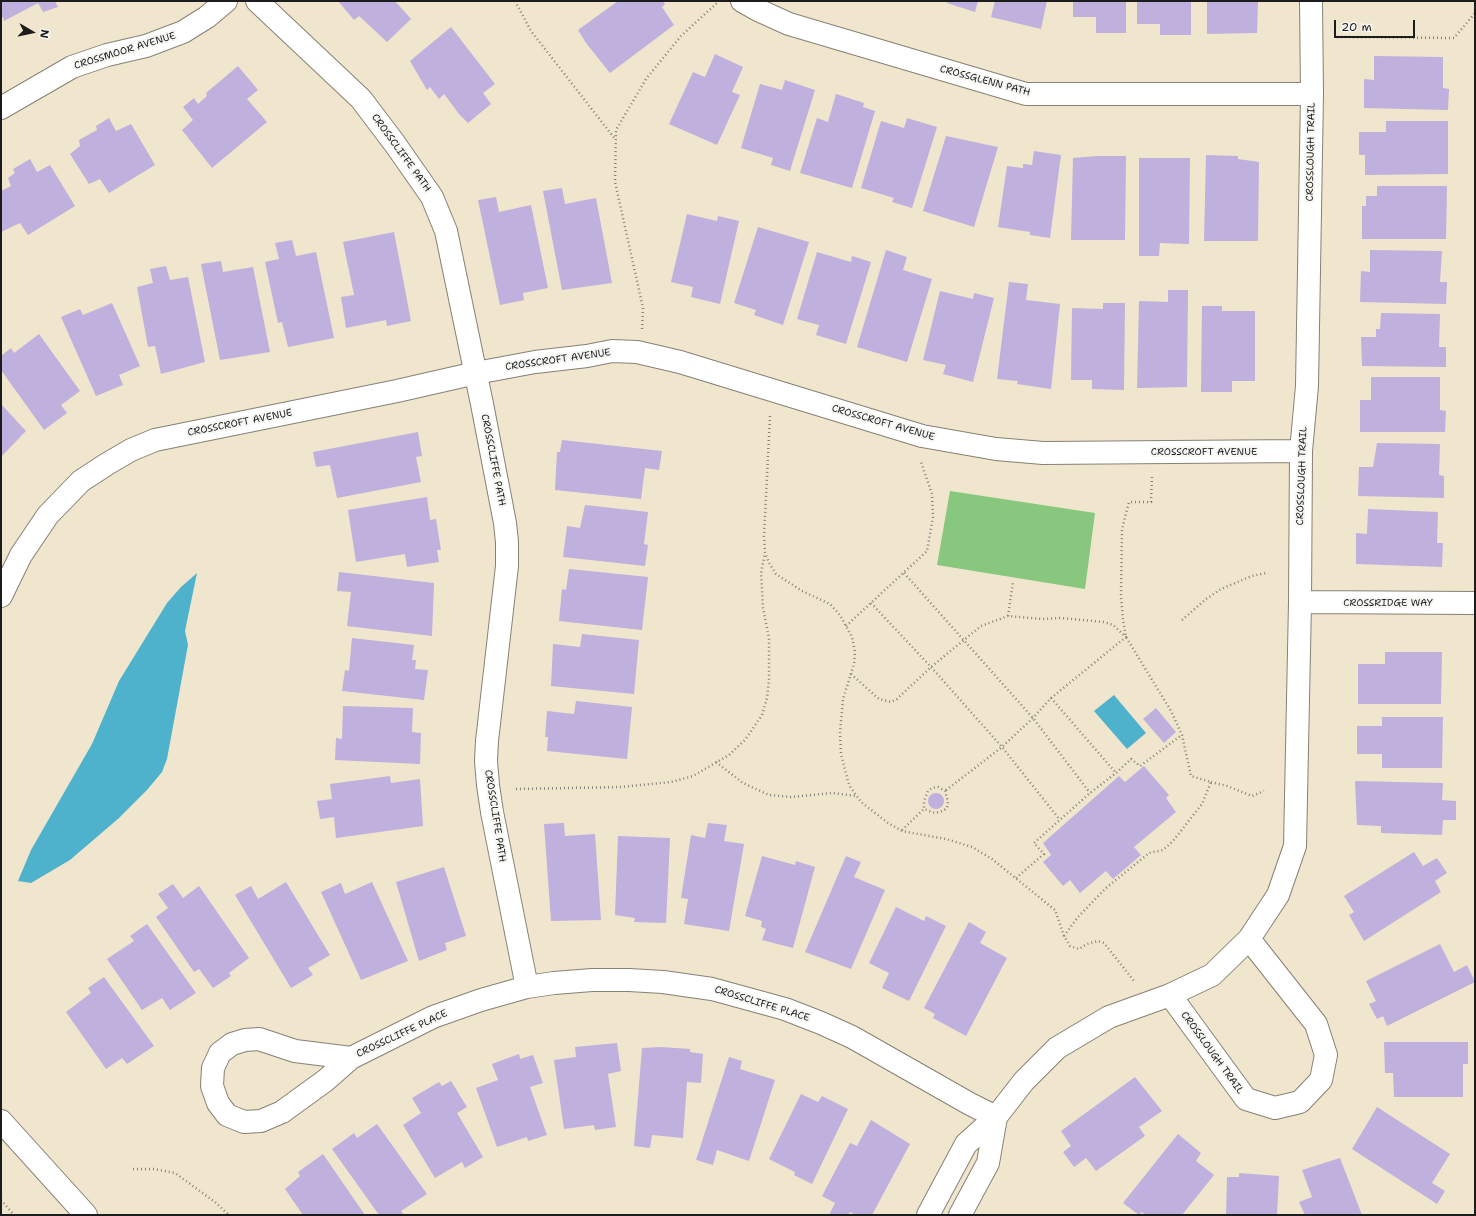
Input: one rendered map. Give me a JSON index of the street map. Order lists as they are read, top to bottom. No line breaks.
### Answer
{"streets":{"street":["CROSSMOOR AVENUE","CROSSGLENN PATH","CROSSLOUGH TRAIL","CROSSCLIFFE PATH","CROSSCROFT AVENUE","CROSSRIDGE WAY","CROSSCLIFFE PLACE"]},"crossings":[["CROSSGLENN PATH","CROSSLOUGH TRAIL"],["CROSSLOUGH TRAIL","CROSSCROFT AVENUE"],["CROSSLOUGH TRAIL","CROSSRIDGE WAY"],["CROSSLOUGH TRAIL","CROSSCLIFFE PLACE"],["CROSSCLIFFE PATH","CROSSCROFT AVENUE"],["CROSSCLIFFE PATH","CROSSCLIFFE PLACE"]],"scale_bar":"20 m","north":"right"}
